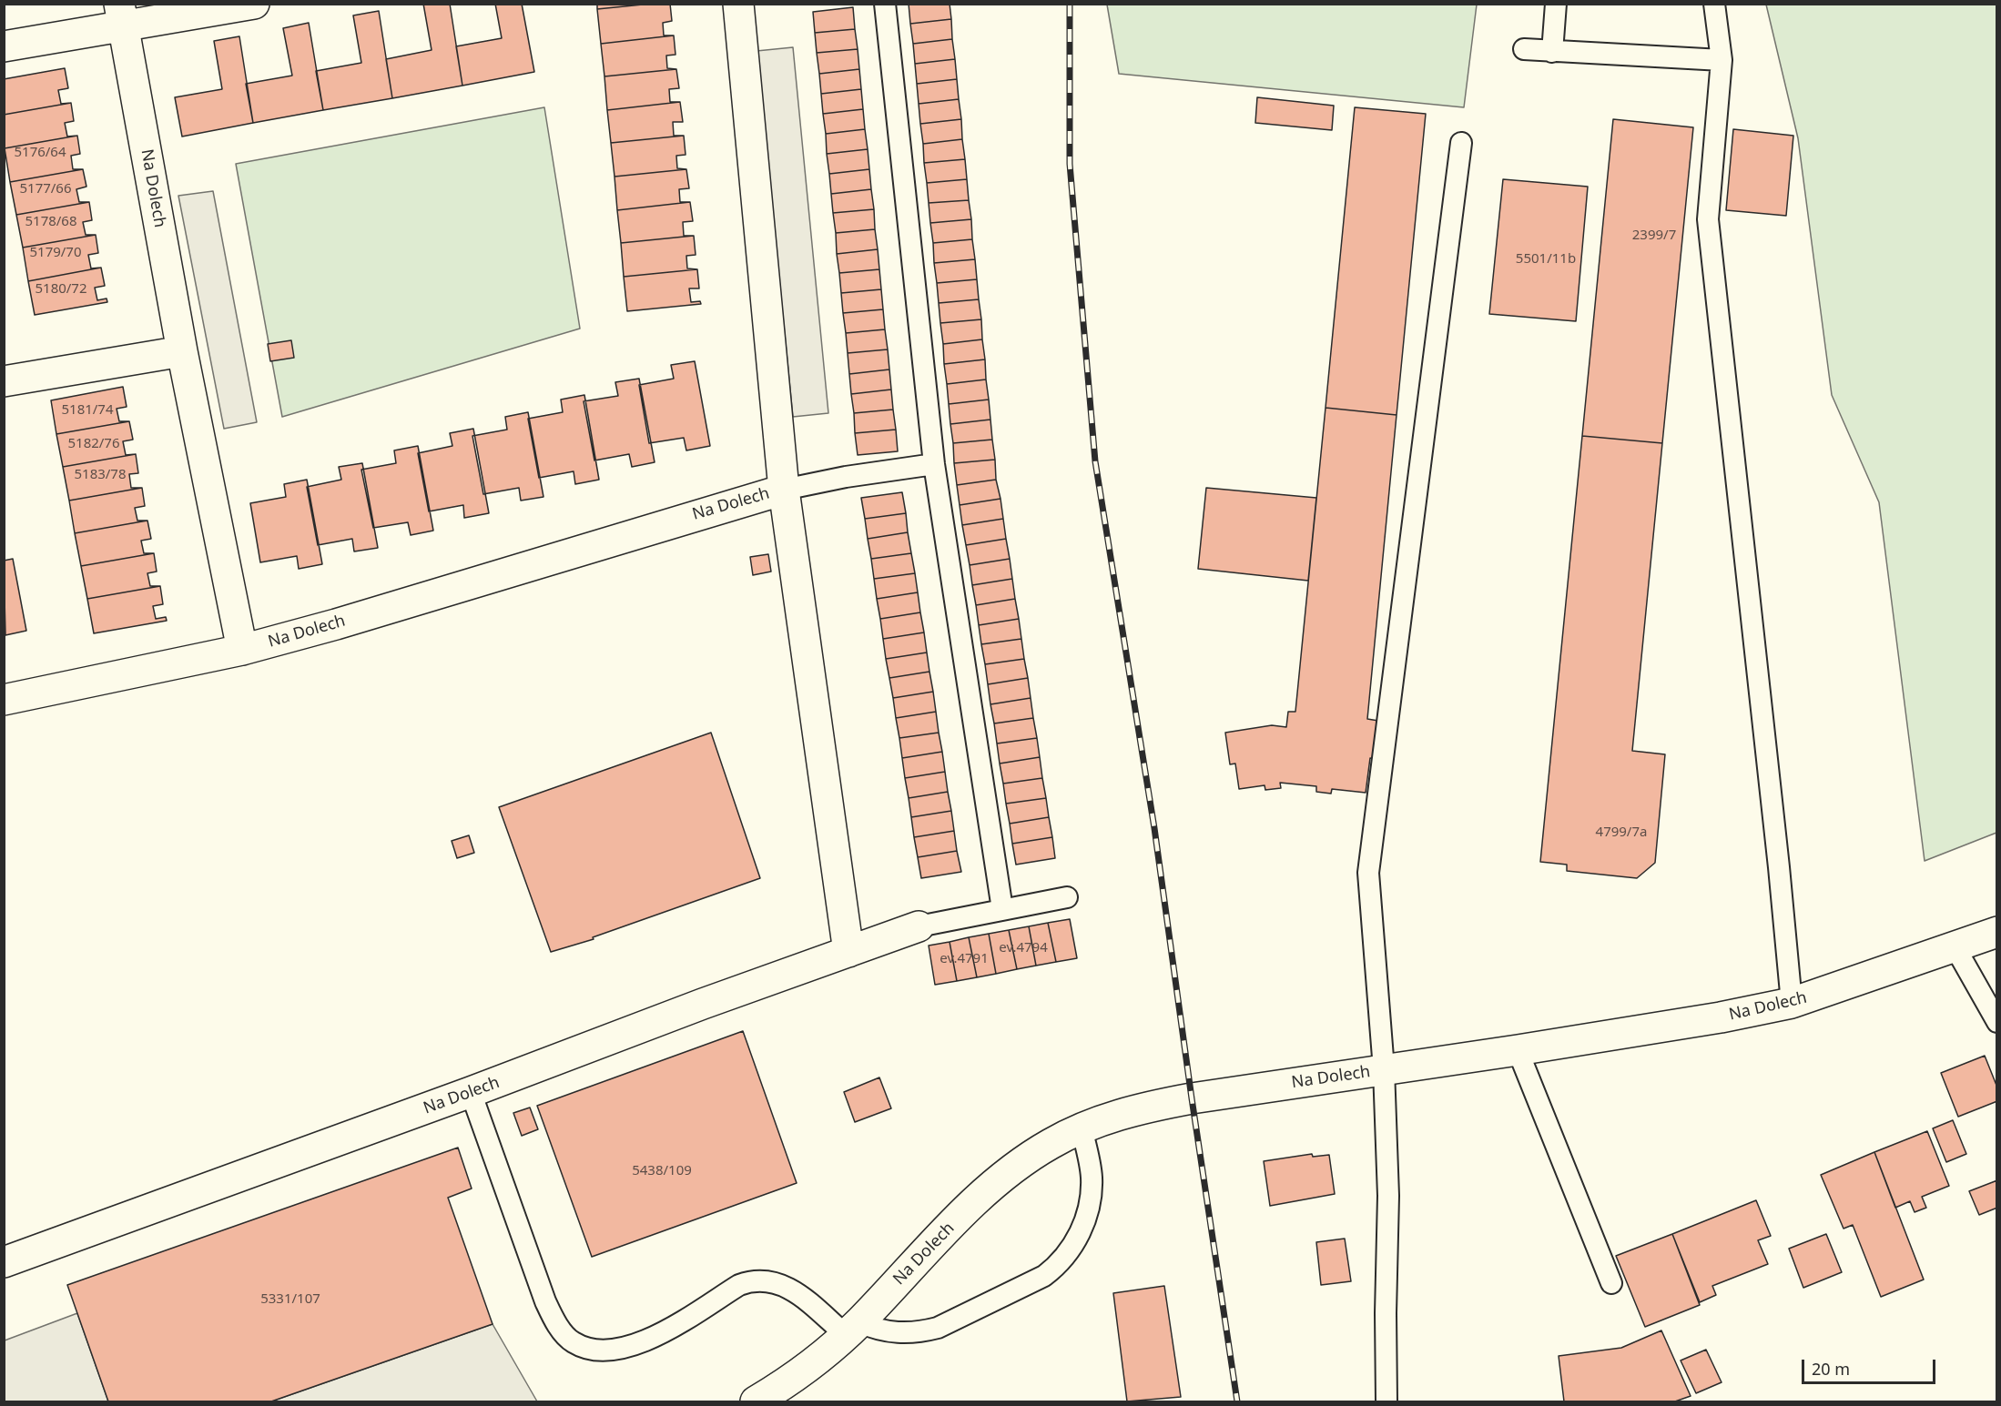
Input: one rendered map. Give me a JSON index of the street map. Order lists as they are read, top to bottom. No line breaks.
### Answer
{"streets":{"street":["Na Dolech"]},"house_numbers":["5176/64","5177/66","5178/68","2399/7","5179/70","5501/11b","5180/72","5181/74","5182/76","5183/78","4799/7a","ev.4794","ev.4791","5438/109","5331/107"],"scale_bar":"20 m"}
